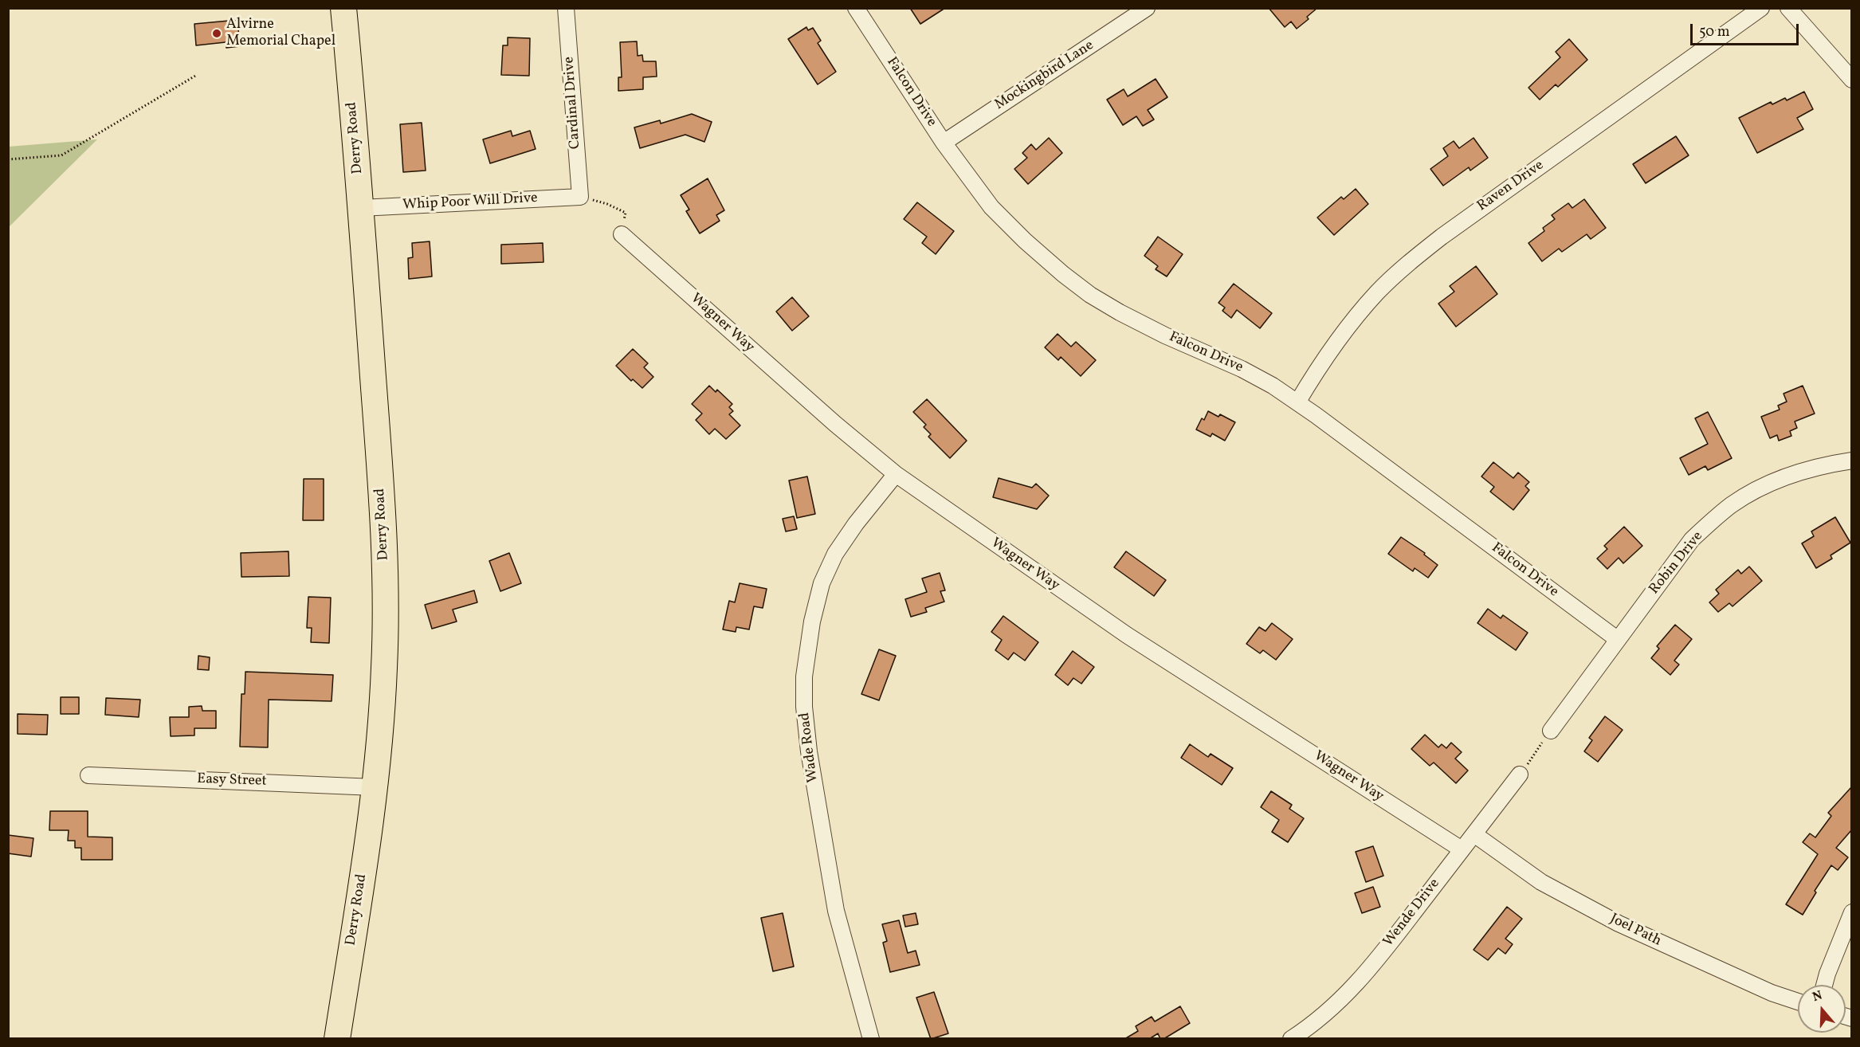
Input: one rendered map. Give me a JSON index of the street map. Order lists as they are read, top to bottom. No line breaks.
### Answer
{"streets":{"main road":["Derry Road"],"street":["Mockingbird Lane","Falcon Drive","Cardinal Drive","Raven Drive","Whip Poor Will Drive","Wagner Way","Robin Drive","Wade Road","Easy Street","Wende Drive","Joel Path"]},"crossings":[["Mockingbird Lane","Falcon Drive"],["Falcon Drive","Raven Drive"],["Falcon Drive","Robin Drive"],["Cardinal Drive","Whip Poor Will Drive"],["Derry Road","Whip Poor Will Drive"],["Derry Road","Easy Street"],["Wagner Way","Wade Road"],["Wagner Way","Wende Drive"],["Wende Drive","Joel Path"]],"places":["Alvirne Memorial Chapel"],"scale_bar":"50 m","north":"top"}
